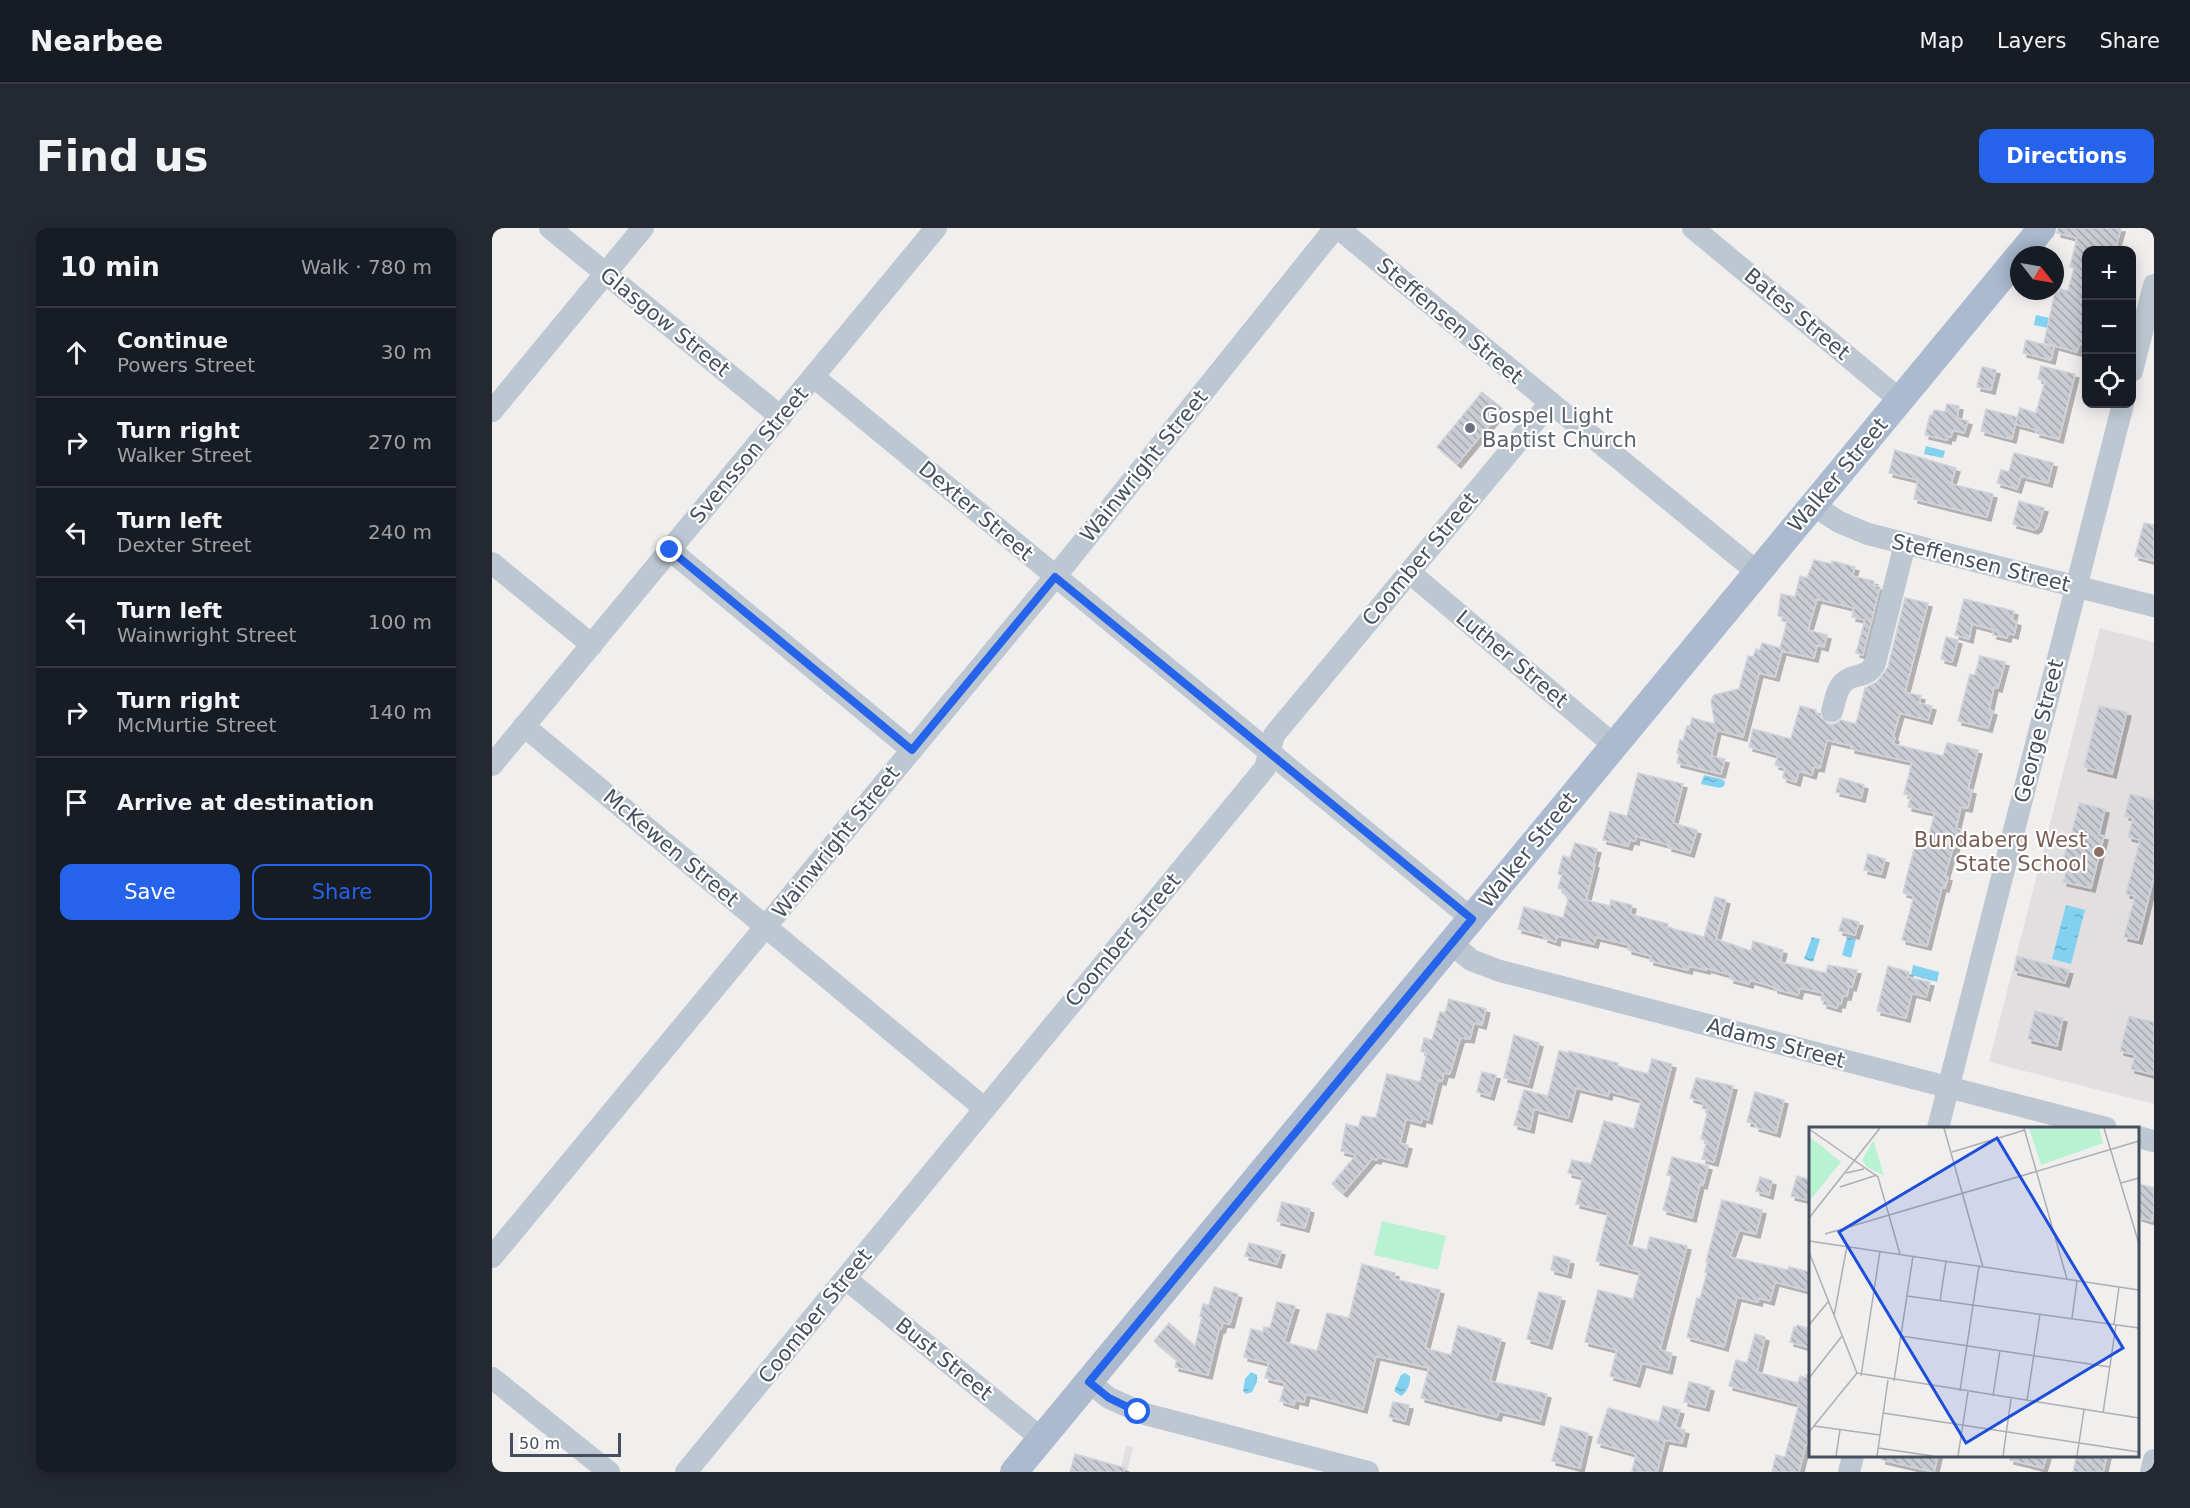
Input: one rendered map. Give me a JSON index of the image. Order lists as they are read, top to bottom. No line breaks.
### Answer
{"streets":{"main road":["Walker Street"],"street":["Bates Street","Steffensen Street","Glasgow Street","Svensson Street","Wainwright Street","Dexter Street","Coomber Street","Luther Street","George Street","McKewen Street","Adams Street","Bust Street"]},"crossings":[["Bates Street","Walker Street"],["Steffensen Street","Wainwright Street"],["Steffensen Street","Walker Street"],["Steffensen Street","Coomber Street"],["Steffensen Street","George Street"],["Glasgow Street","Svensson Street"],["Svensson Street","Dexter Street"],["Svensson Street","McKewen Street"],["Wainwright Street","Dexter Street"],["Wainwright Street","McKewen Street"],["Walker Street","Dexter Street"],["Walker Street","Luther Street"],["Walker Street","Adams Street"],["Walker Street","Bust Street"],["Dexter Street","Coomber Street"],["Coomber Street","Luther Street"],["Coomber Street","McKewen Street"],["Coomber Street","Bust Street"],["George Street","Adams Street"]],"places":["Gospel Light Baptist Church","Bundaberg West State School"],"scale_bar":"50 m","north":"bottom right","page":{"header":"Nearbee","nav":["Map","Layers","Share"],"buttons":["Directions",["Save","Share"]],"title":"Find us","heading":["10 min","Walk · 780 m"],"map_buttons":["+","−"],"list":[["Continue","Powers Street","30 m"],["Turn right","Walker Street","270 m"],["Turn left","Dexter Street","240 m"],["Turn left","Wainwright Street","100 m"],["Turn right","McMurtie Street","140 m"],"Arrive at destination"],"scale":"50 m"}}
